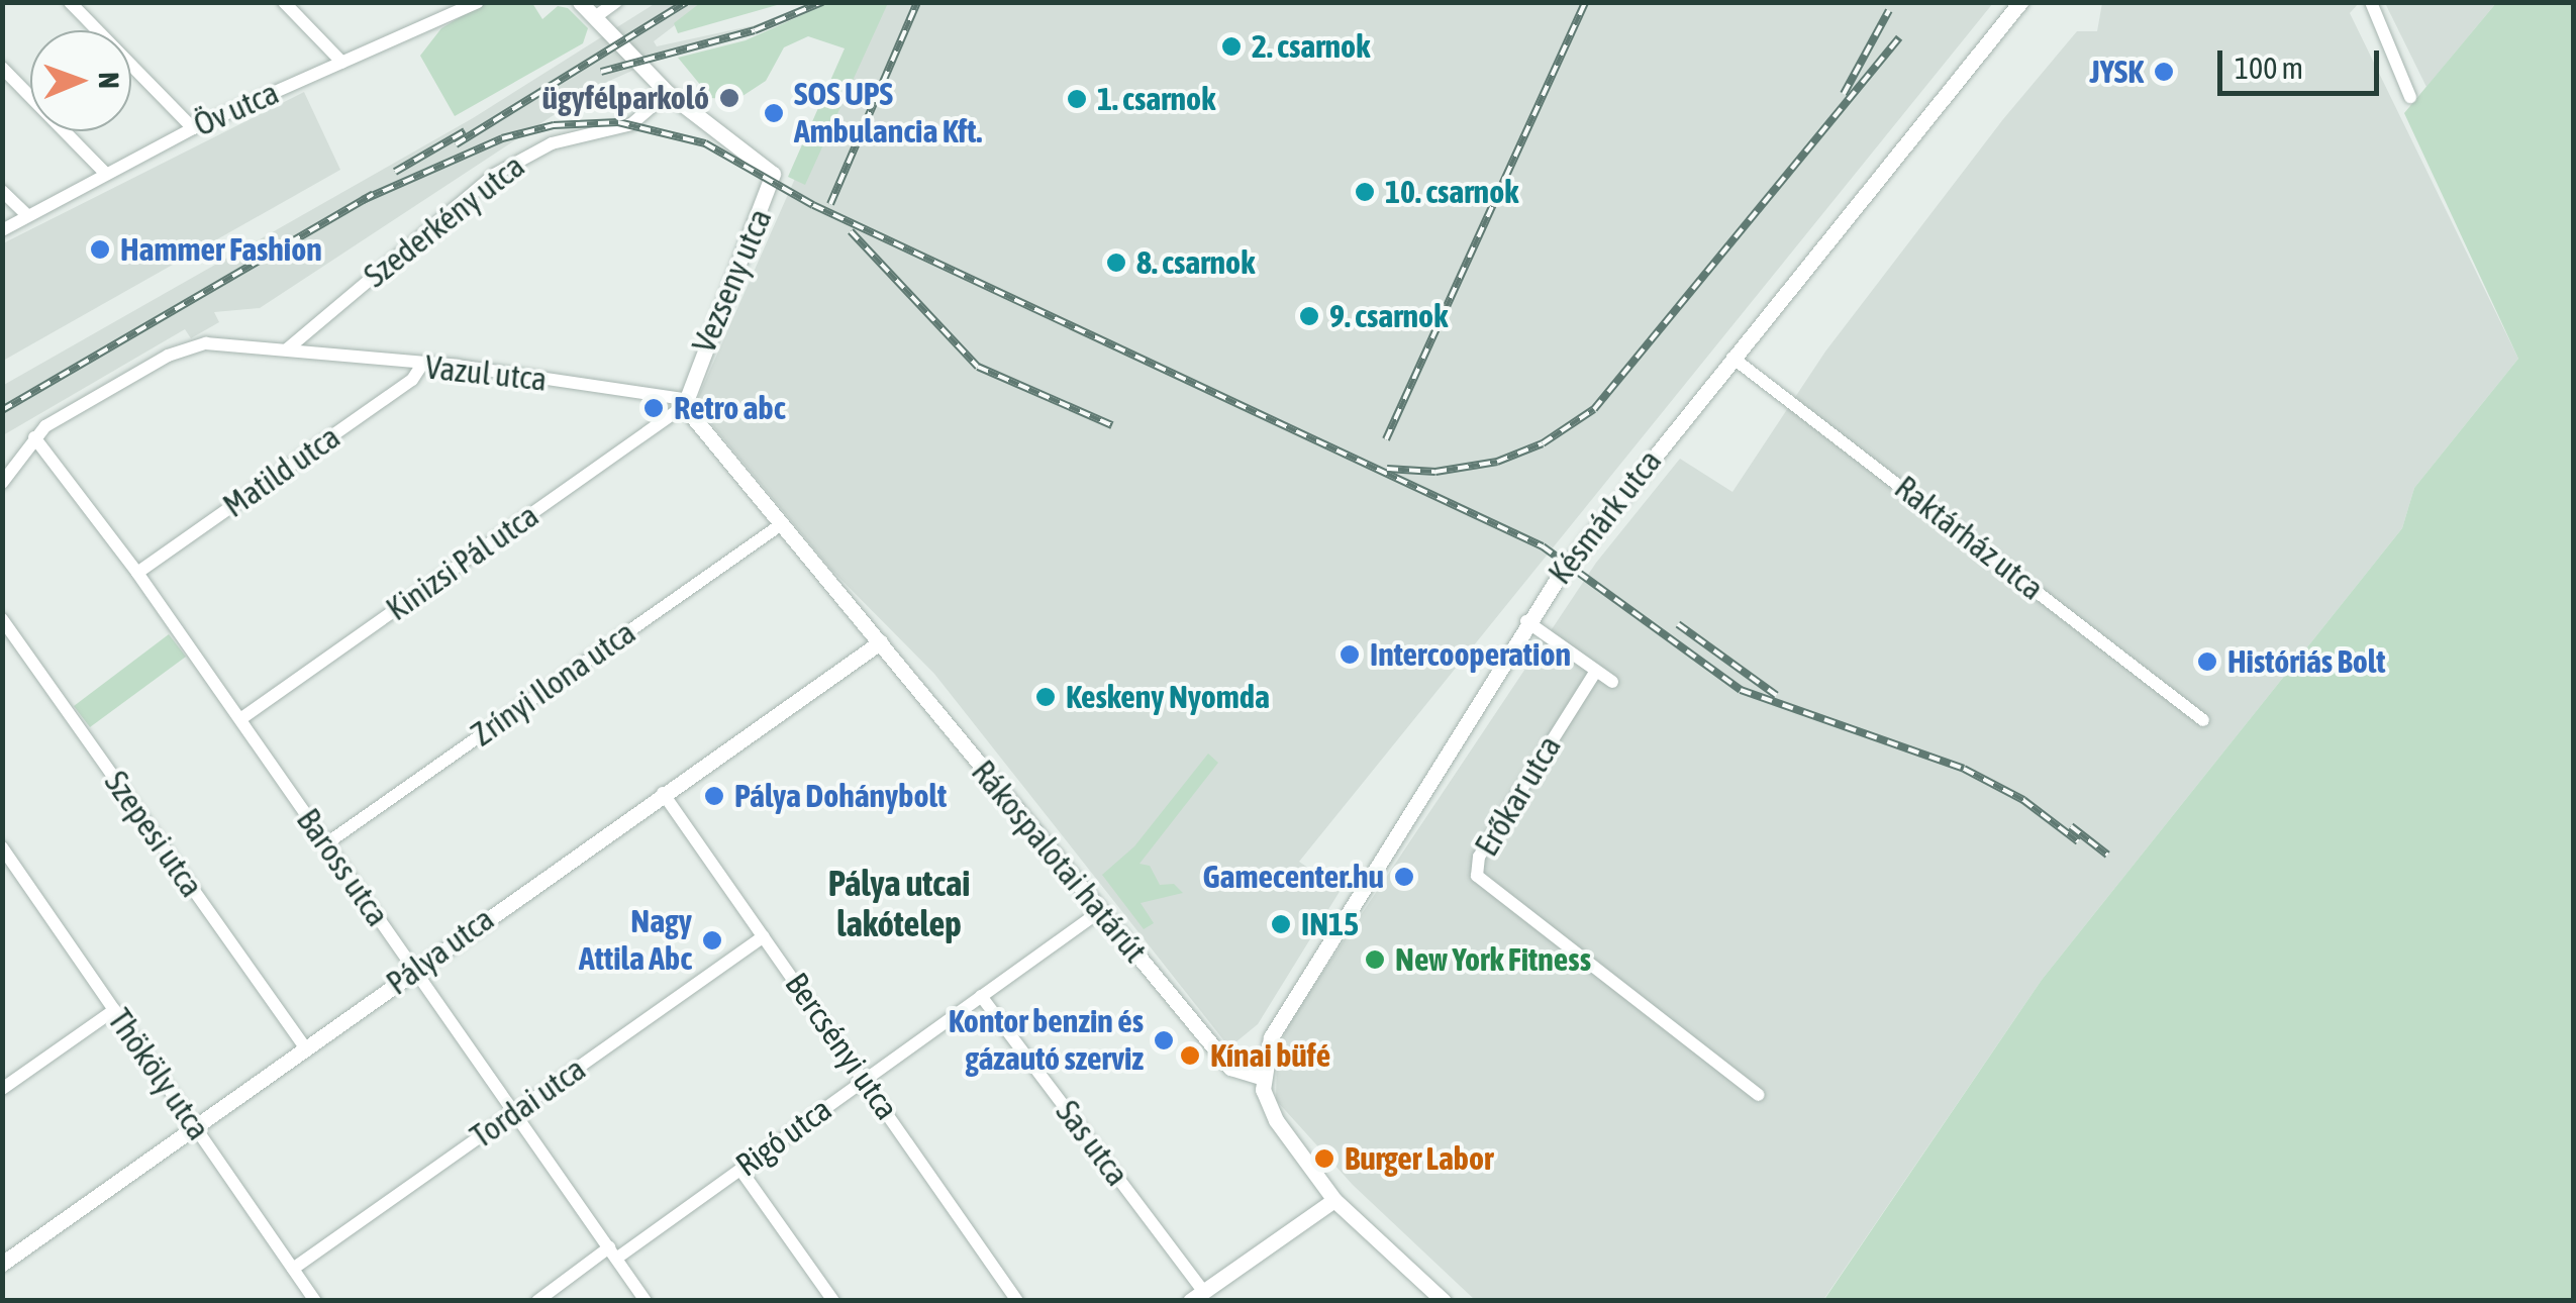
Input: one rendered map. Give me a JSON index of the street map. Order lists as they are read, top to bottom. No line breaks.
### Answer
{"streets":{"street":["Öv utca","Szederkény utca","Vezseny utca","Vazul utca","Matild utca","Késmárk utca","Raktárház utca","Kinizsi Pál utca","Zrínyi Ilona utca","Erőkar utca","Szepesi utca","Rákospalotai határút","Baross utca","Pálya utca","Bercsényi utca","Thököly utca","Tordai utca","Rigó utca","Sas utca"]},"crossings":[["Szederkény utca","Vezseny utca"],["Szederkény utca","Vazul utca"],["Vezseny utca","Vazul utca"],["Vezseny utca","Kinizsi Pál utca"],["Vezseny utca","Rákospalotai határút"],["Vazul utca","Matild utca"],["Vazul utca","Kinizsi Pál utca"],["Vazul utca","Rákospalotai határút"],["Vazul utca","Baross utca"],["Matild utca","Baross utca"],["Késmárk utca","Raktárház utca"],["Késmárk utca","Rákospalotai határút"],["Kinizsi Pál utca","Rákospalotai határút"],["Kinizsi Pál utca","Baross utca"],["Zrínyi Ilona utca","Rákospalotai határút"],["Zrínyi Ilona utca","Baross utca"],["Szepesi utca","Pálya utca"],["Rákospalotai határút","Pálya utca"],["Rákospalotai határút","Rigó utca"],["Baross utca","Pálya utca"],["Baross utca","Tordai utca"],["Baross utca","Rigó utca"],["Pálya utca","Bercsényi utca"],["Pálya utca","Thököly utca"],["Bercsényi utca","Tordai utca"],["Bercsényi utca","Rigó utca"],["Thököly utca","Tordai utca"],["Rigó utca","Sas utca"]],"districts":["Pálya utcai lakótelep"],"places":["2. csarnok","JYSK","ügyfélparkoló","1. csarnok","SOS UPS Ambulancia Kft.","10. csarnok","Hammer Fashion","8. csarnok","9. csarnok","Retro abc","Intercooperation","Históriás Bolt","Keskeny Nyomda","Pálya Dohánybolt","Gamecenter.hu","IN15","Nagy Attila Abc","New York Fitness","Kontor benzin és gázautó szerviz","Kínai büfé","Burger Labor"],"scale_bar":"100 m","north":"right"}
